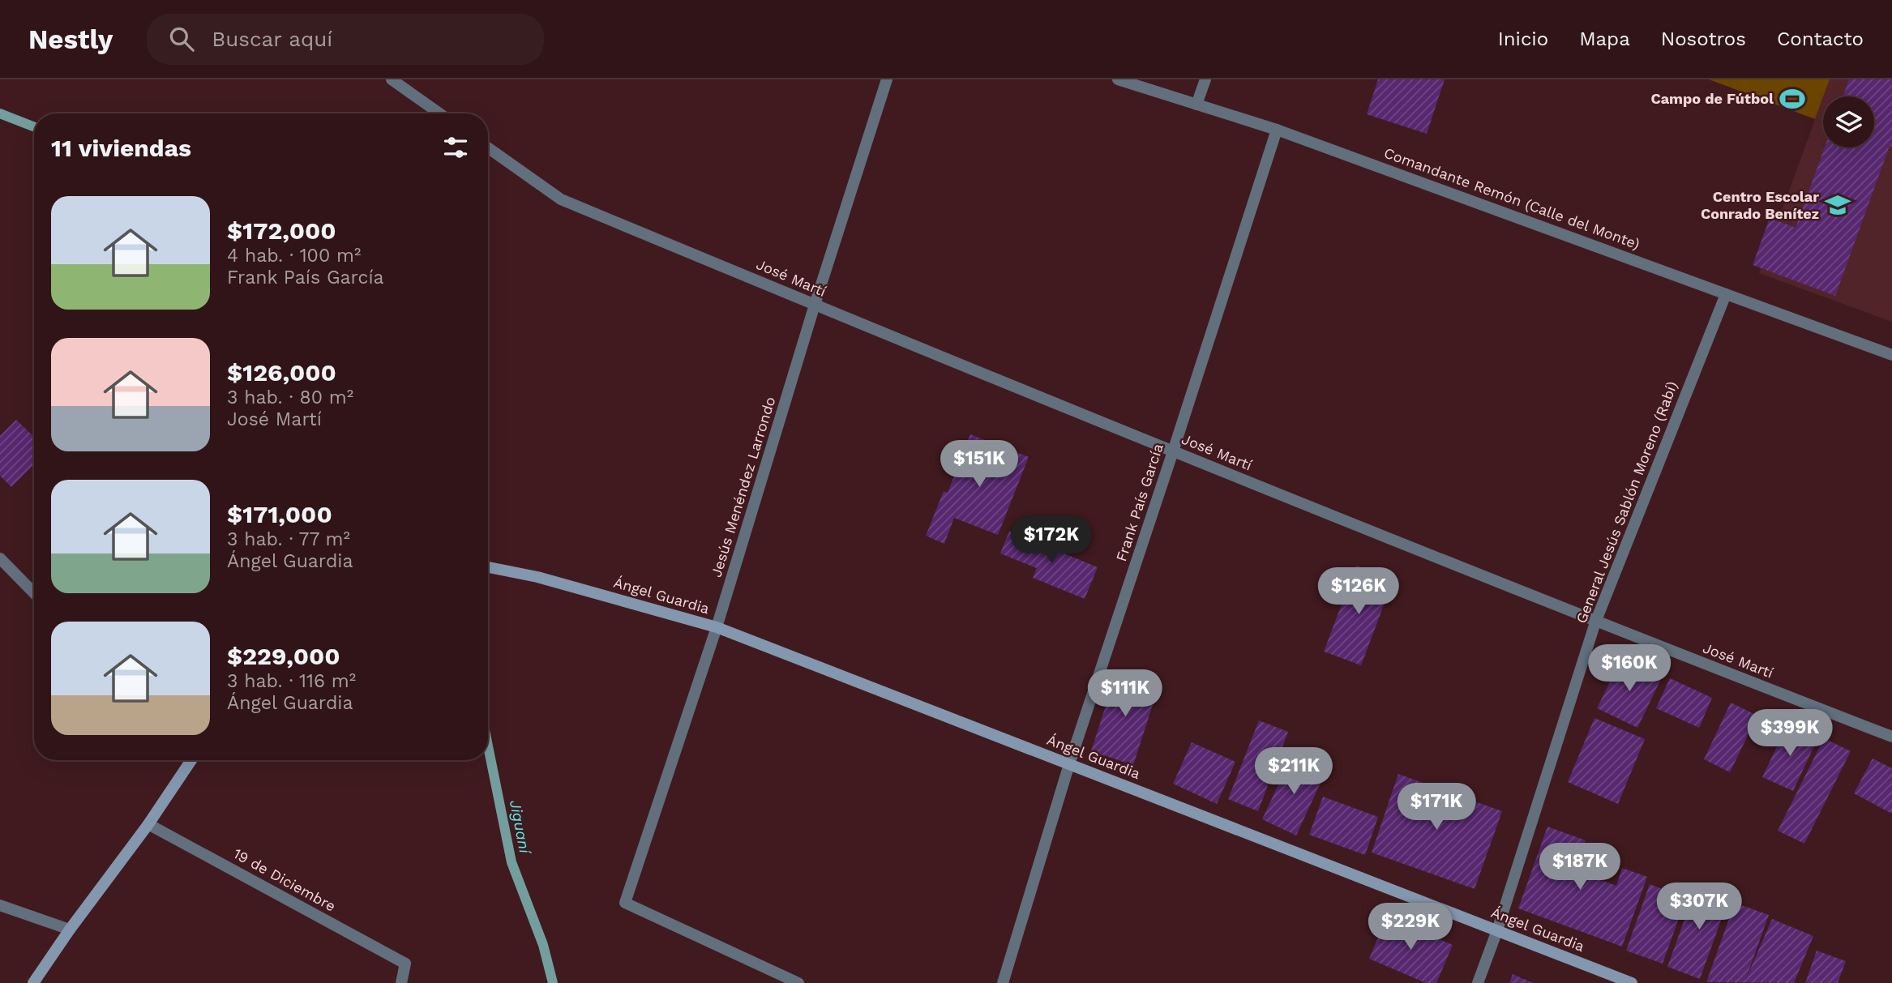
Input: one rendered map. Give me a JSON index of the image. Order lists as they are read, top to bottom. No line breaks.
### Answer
{"streets":{"main road":["Ángel Guardia"],"street":["Comandante Remón (Calle del Monte)","José Martí","Jesús Menéndez Larrondo","Frank País García","General Jesús Sablón Moreno (Rabí)","19 de Diciembre"]},"crossings":[["Comandante Remón (Calle del Monte)","Frank País García"],["Comandante Remón (Calle del Monte)","General Jesús Sablón Moreno (Rabí)"],["José Martí","Jesús Menéndez Larrondo"],["José Martí","Frank País García"],["José Martí","General Jesús Sablón Moreno (Rabí)"],["Jesús Menéndez Larrondo","Ángel Guardia"],["Frank País García","Ángel Guardia"],["General Jesús Sablón Moreno (Rabí)","Ángel Guardia"]],"water":["Jiguaní"],"places":{"sports":["Campo de Fútbol"],"school or university":["Centro Escolar Conrado Benítez"]},"page":{"header":"Nestly","search":"Buscar aquí","nav":["Inicio","Mapa","Nosotros","Contacto"],"heading":"11 viviendas","list":[{"name":"$172,000","note":"4 hab. · 100 m² · Frank País García"},{"name":"$126,000","note":"3 hab. · 80 m² · José Martí"},{"name":"$171,000","note":"3 hab. · 77 m² · Ángel Guardia"},{"name":"$229,000","note":"3 hab. · 116 m² · Ángel Guardia"}],"price":["$151K","$172K","$126K","$160K","$111K","$399K","$211K","$171K","$187K","$307K","$229K"]}}
